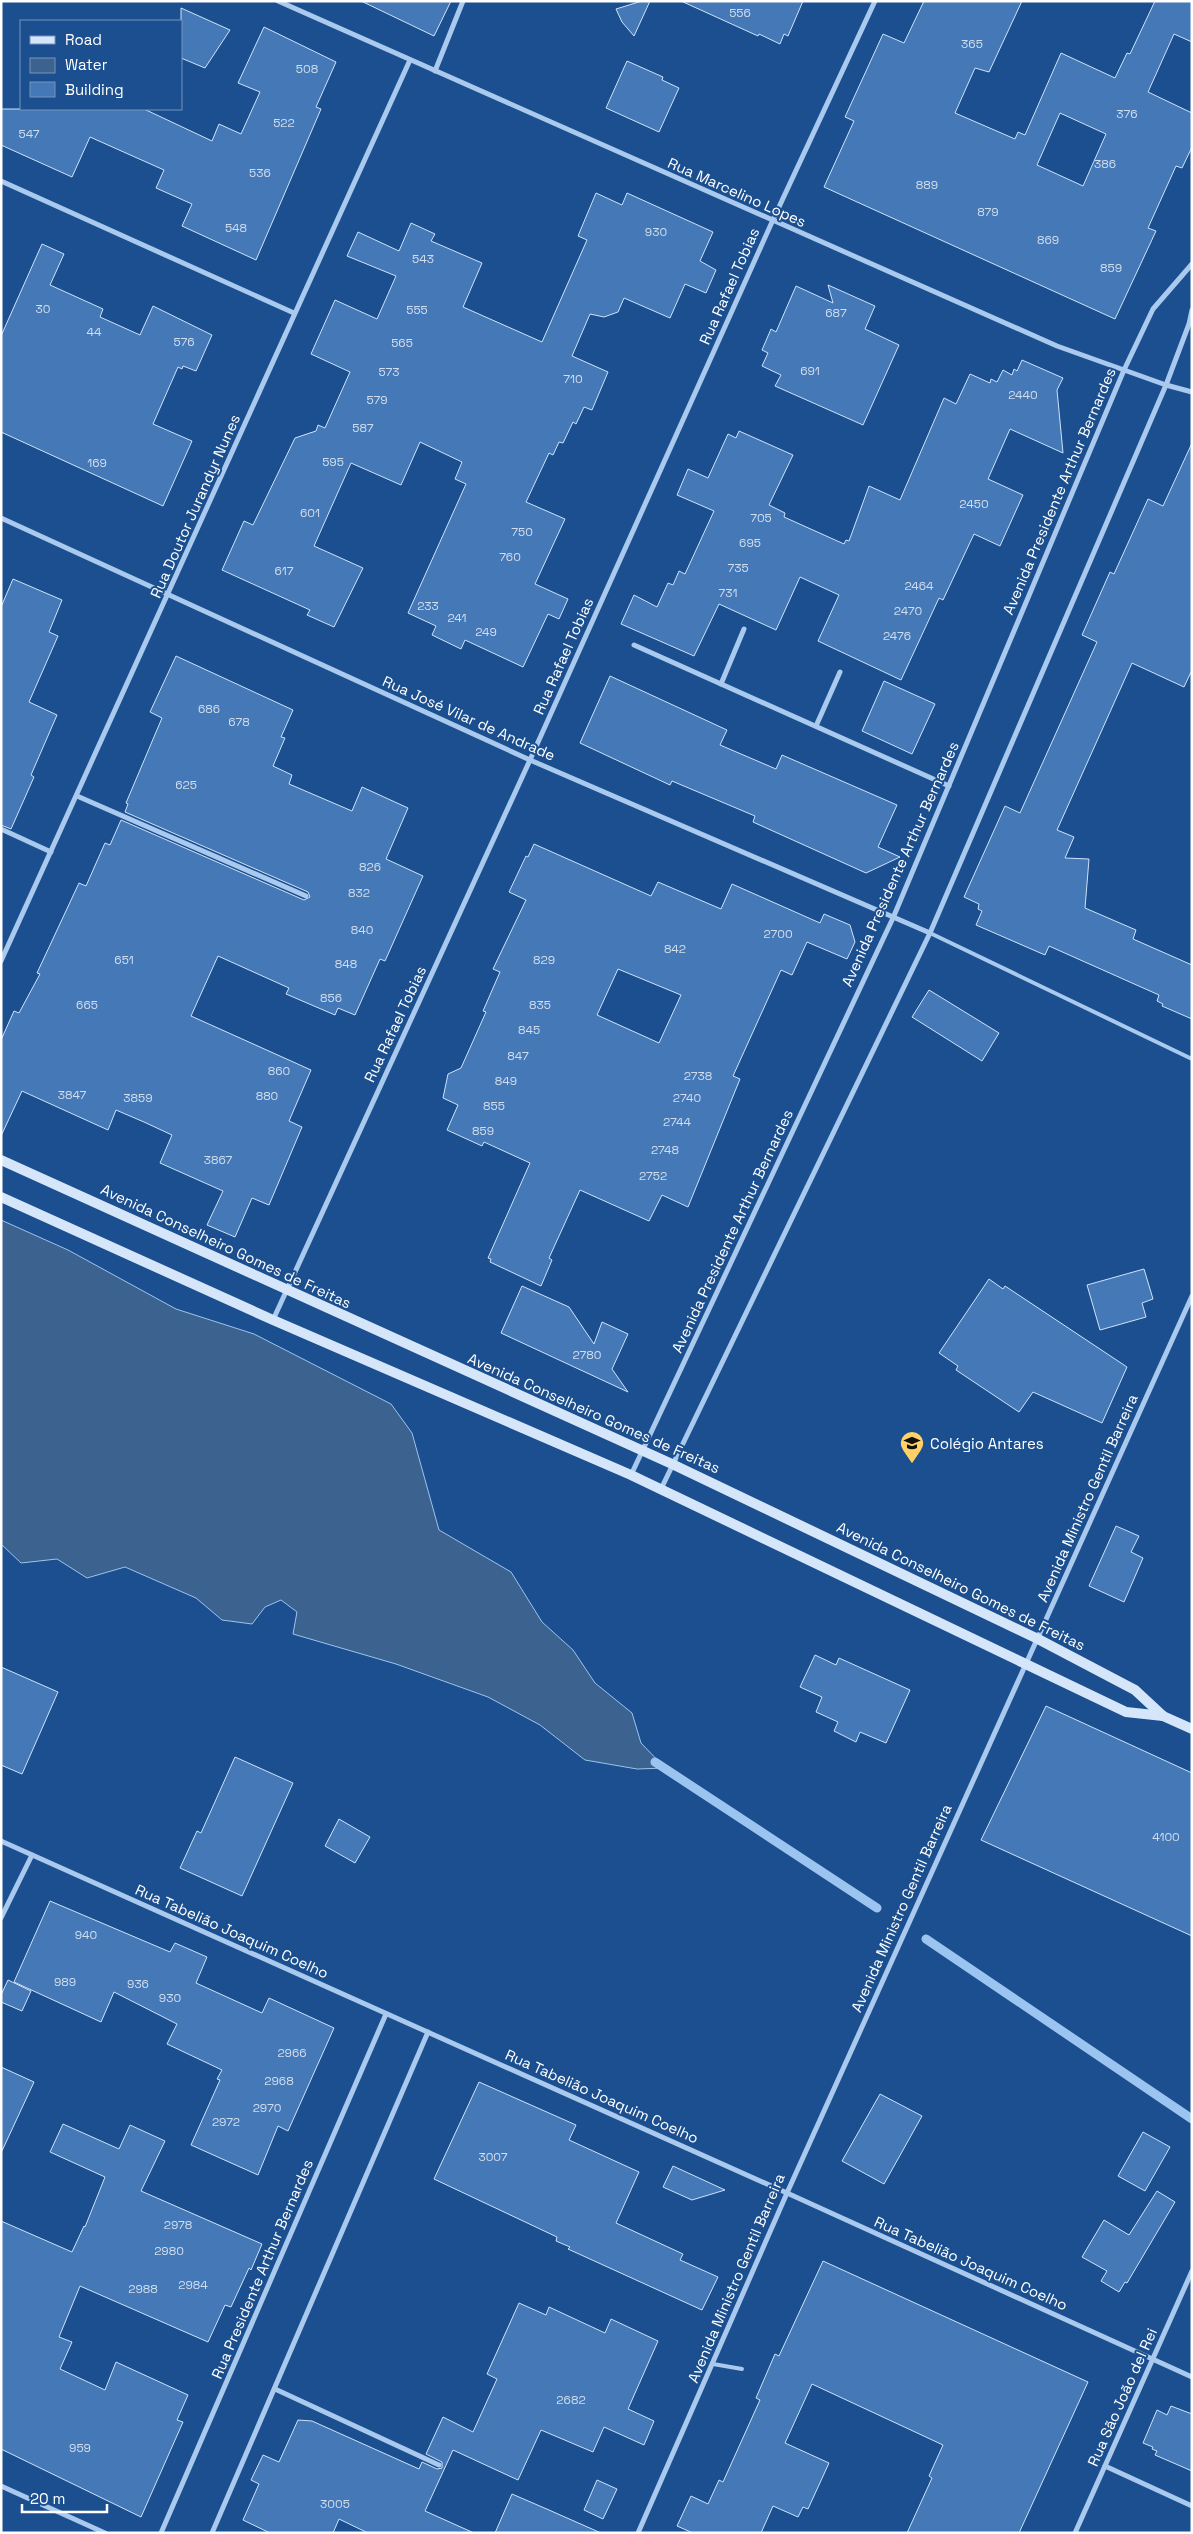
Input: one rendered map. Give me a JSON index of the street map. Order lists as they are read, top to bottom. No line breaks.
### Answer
{"streets":{"street":["Rua Marcelino Lopes","Rua Rafael Tobias","Avenida Presidente Arthur Bernardes","Rua Doutor Jurandyr Nunes","Rua José Vilar de Andrade","Avenida Conselheiro Gomes de Freitas","Avenida Ministro Gentil Barreira","Rua Tabelião Joaquim Coelho","Rua Presidente Arthur Bernardes","Rua São João del Rei"]},"crossings":[["Rua Marcelino Lopes","Rua Rafael Tobias"],["Rua Marcelino Lopes","Avenida Presidente Arthur Bernardes"],["Rua Marcelino Lopes","Rua Doutor Jurandyr Nunes"],["Rua Rafael Tobias","Rua José Vilar de Andrade"],["Rua Rafael Tobias","Avenida Conselheiro Gomes de Freitas"],["Avenida Presidente Arthur Bernardes","Rua José Vilar de Andrade"],["Avenida Presidente Arthur Bernardes","Avenida Conselheiro Gomes de Freitas"],["Rua Doutor Jurandyr Nunes","Rua José Vilar de Andrade"],["Avenida Conselheiro Gomes de Freitas","Avenida Ministro Gentil Barreira"],["Avenida Ministro Gentil Barreira","Rua Tabelião Joaquim Coelho"],["Rua Tabelião Joaquim Coelho","Rua Presidente Arthur Bernardes"],["Rua Tabelião Joaquim Coelho","Rua São João del Rei"]],"places":{"school or university":["Colégio Antares"]},"house_numbers":["556","365","508","376","522","547","386","536","889","879","548","930","869","543","859","30","555","687","44","576","565","691","573","710","2440","579","587","595","169","2450","601","705","750","695","760","735","617","2464","731","233","2470","241","249","2476","686","678","625","826","832","840","2700","842","651","829","848","856","665","835","845","847","860","2738","849","3847","880","3859","2740","855","2744","859","2748","3867","2752","2780","4100","940","989","936","930","2966","2968","2970","2972","3007","2978","2980","2984","2988","2682","959","3005"],"legend":["Road","Water","Building"],"scale_bar":"20 m"}
